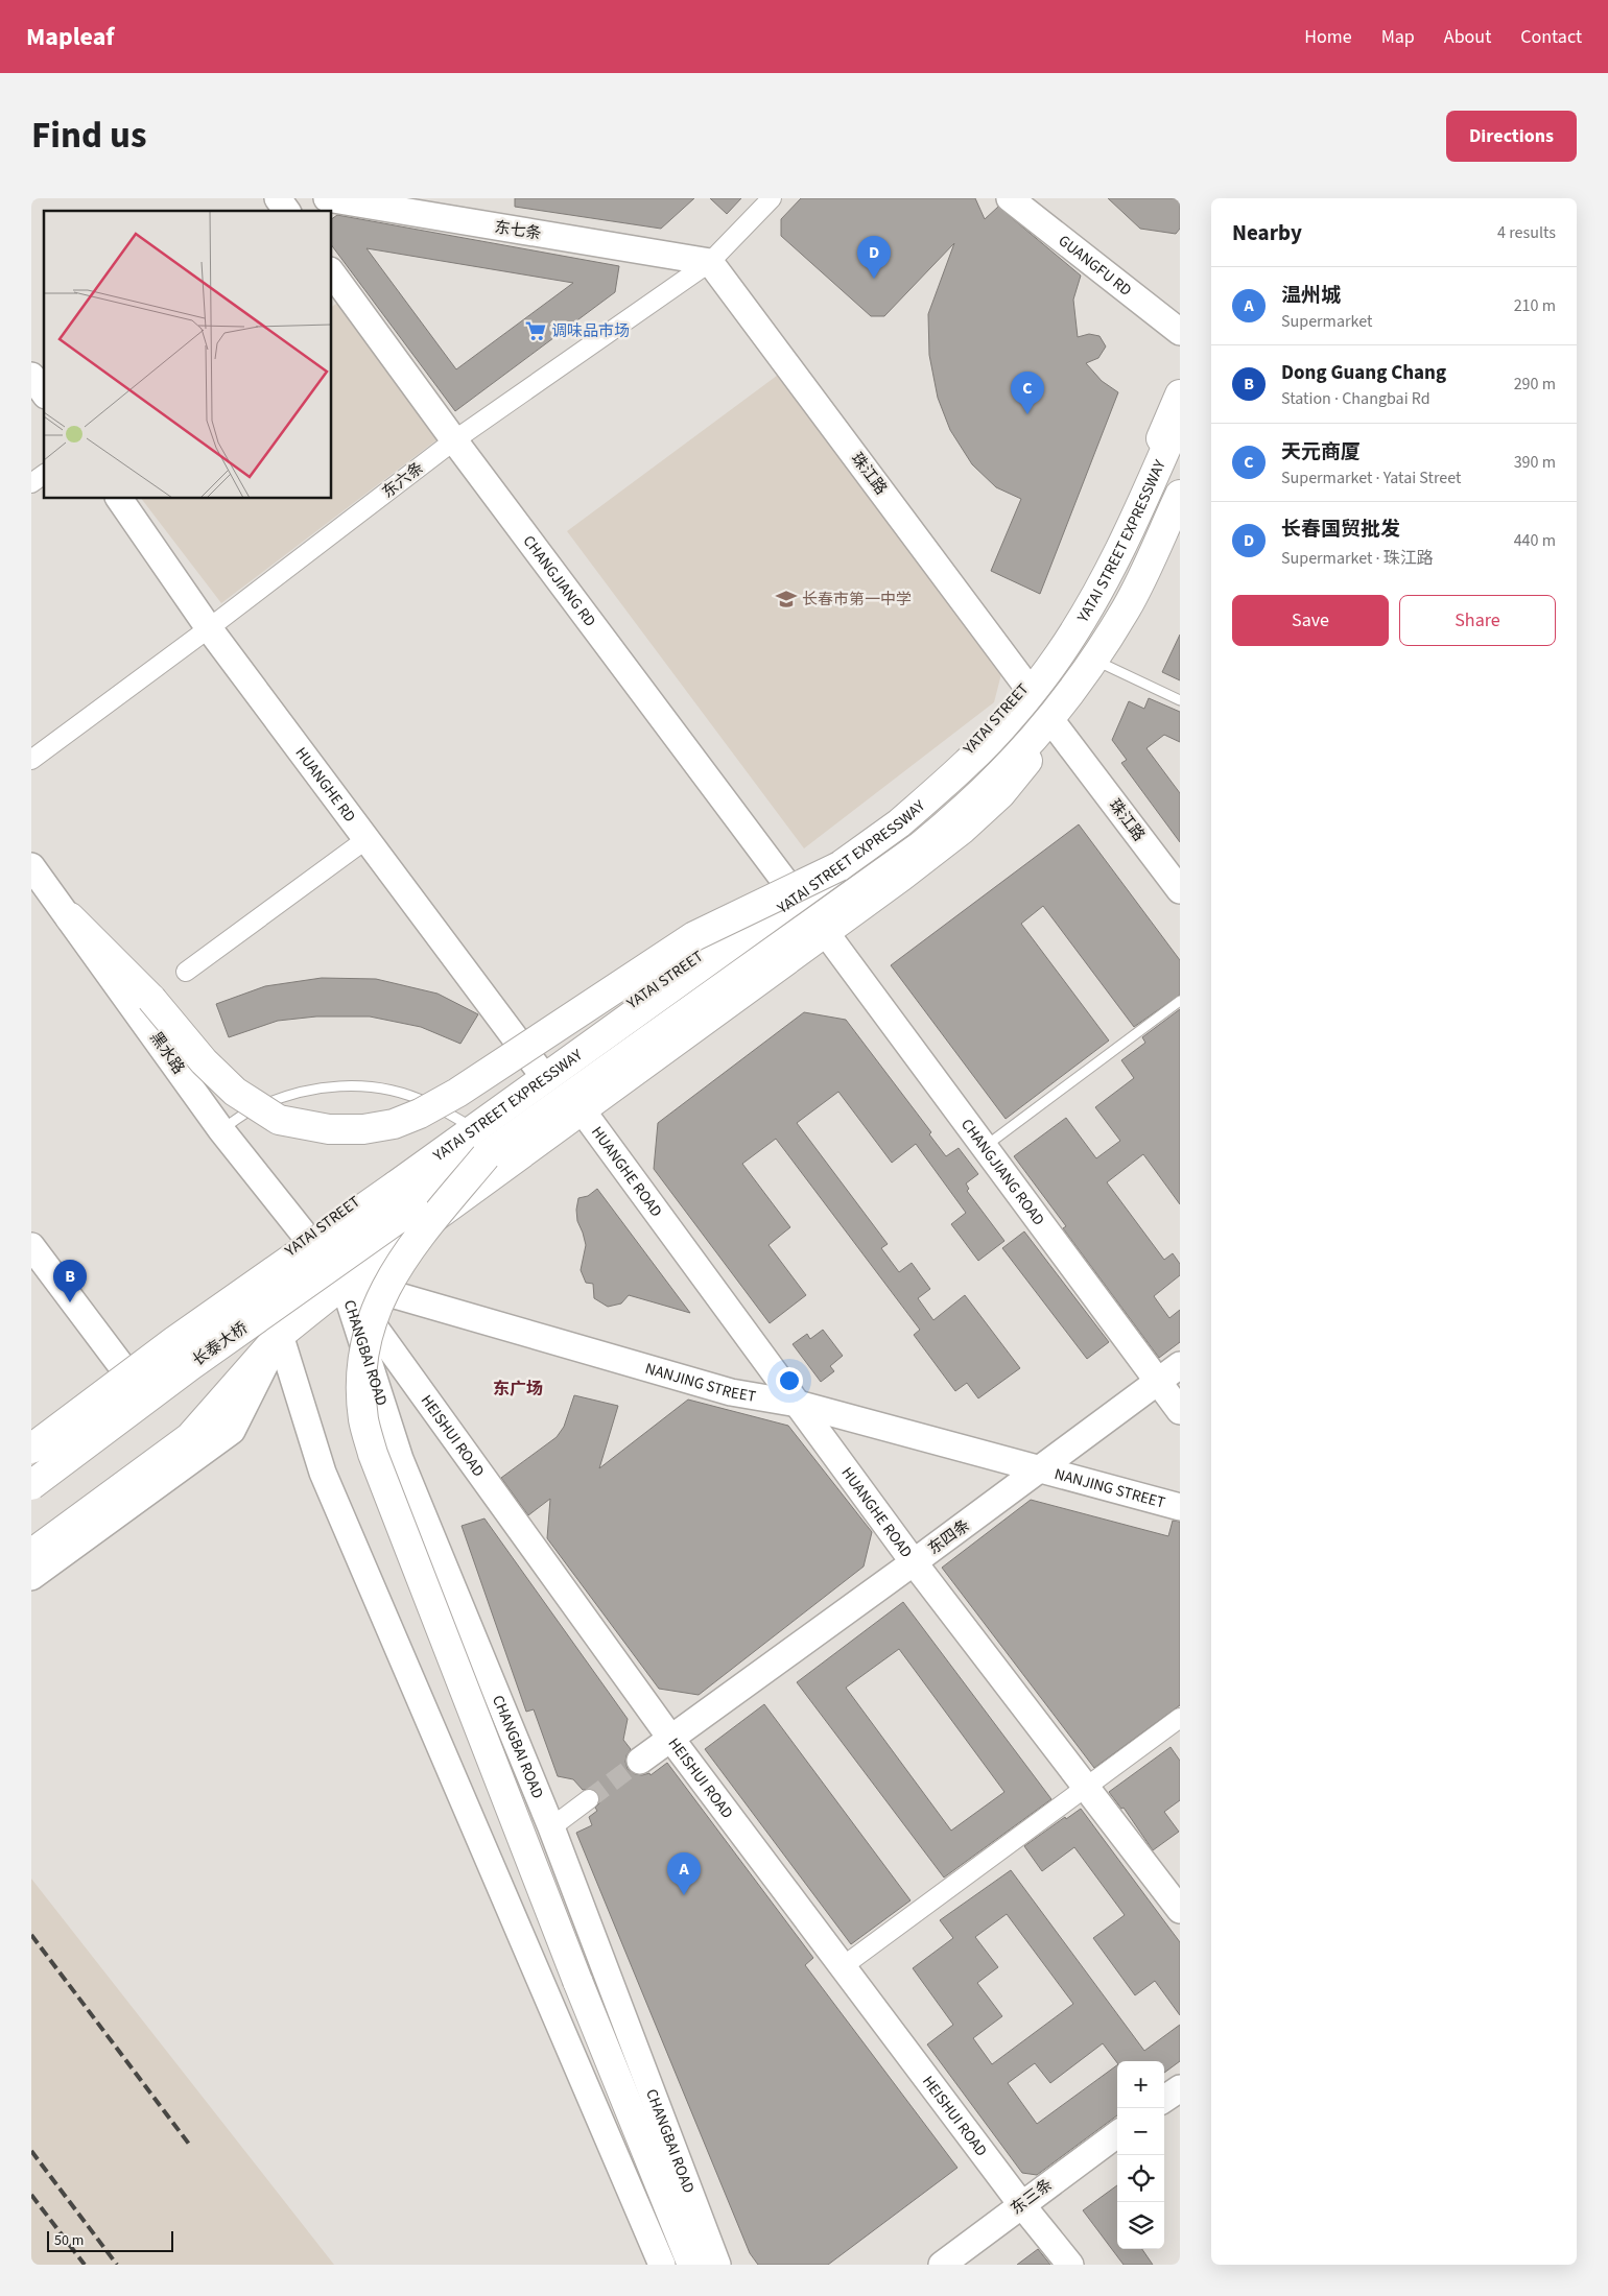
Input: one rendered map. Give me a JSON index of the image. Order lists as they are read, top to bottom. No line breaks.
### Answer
{"streets":{"main road":["YATAI STREET EXPRESSWAY","YATAI STREET","长泰大桥"],"street":["东七条","GUANGFU RD","珠江路","东六条","CHANGJIANG RD","HUANGHE RD","黑水路","HUANGHE ROAD","CHANGJIANG ROAD","CHANGBAI ROAD","NANJING STREET","HEISHUI ROAD","东四条","东三条"]},"crossings":[["东七条","珠江路"],["东七条","东六条"],["珠江路","东六条"],["珠江路","YATAI STREET"],["东六条","CHANGJIANG RD"],["东六条","HUANGHE RD"],["YATAI STREET EXPRESSWAY","长泰大桥"],["CHANGJIANG RD","YATAI STREET"],["YATAI STREET","HUANGHE RD"],["YATAI STREET","黑水路"],["YATAI STREET","CHANGBAI ROAD"],["黑水路","CHANGBAI ROAD"],["HUANGHE ROAD","NANJING STREET"],["HUANGHE ROAD","东四条"],["CHANGJIANG ROAD","东四条"],["CHANGBAI ROAD","NANJING STREET"],["CHANGBAI ROAD","HEISHUI ROAD"],["NANJING STREET","HEISHUI ROAD"],["NANJING STREET","东四条"],["HEISHUI ROAD","东四条"],["HEISHUI ROAD","东三条"]],"districts":["东广场"],"places":{"supermarket":["调味品市场"],"school or university":["长春市第一中学"]},"scale_bar":"50 m","page":{"header":"Mapleaf","nav":["Home","Map","About","Contact"],"title":"Find us","buttons":["Directions",["Save","Share"]],"heading":["Nearby","4 results"],"pins":["D","C","B","A"],"list":[{"mark":"A","name":"温州城","note":"Supermarket","value":"210 m"},{"mark":"B","name":"Dong Guang Chang","note":"Station · Changbai Rd","value":"290 m"},{"mark":"C","name":"天元商厦","note":"Supermarket · Yatai Street","value":"390 m"},{"mark":"D","name":"长春国贸批发","note":"Supermarket · 珠江路","value":"440 m"}],"map_buttons":["+","−"],"scale":"50 m"}}
